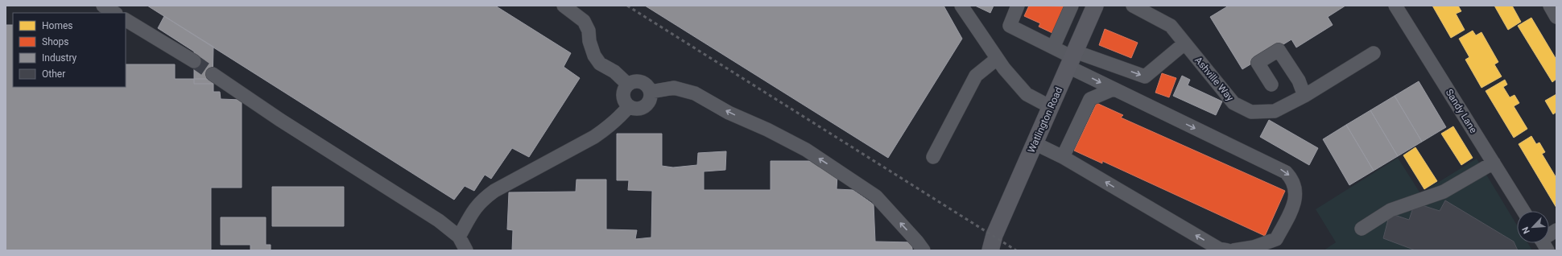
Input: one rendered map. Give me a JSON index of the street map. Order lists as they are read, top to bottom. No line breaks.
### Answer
{"streets":{"main road":["Watlington Road"],"street":["Ashville Way","Sandy Lane"]},"legend":["Homes","Shops","Industry","Other"],"north":"bottom left"}
